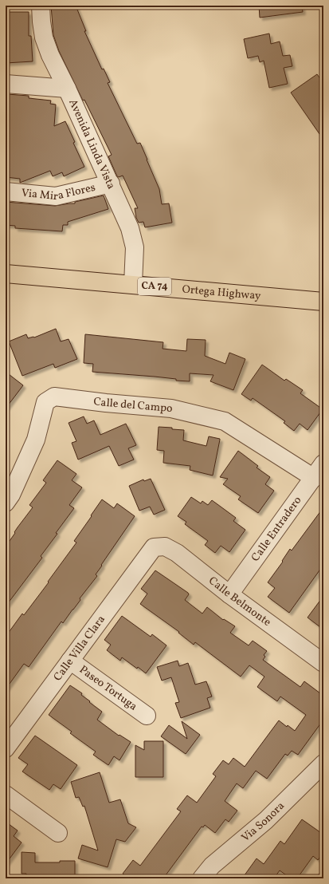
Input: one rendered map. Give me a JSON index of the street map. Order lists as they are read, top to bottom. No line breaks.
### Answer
{"streets":{"main road":["CA 74","Ortega Highway"],"street":["Avenida Linda Vista","Via Mira Flores","Calle del Campo","Calle Entradero","Calle Belmonte","Calle Villa Clara","Paseo Tortuga","Via Sonora"]},"crossings":[["Avenida Linda Vista","Via Mira Flores"],["Avenida Linda Vista","Ortega Highway"],["Calle del Campo","Calle Entradero"],["Calle Entradero","Calle Belmonte"],["Calle Belmonte","Calle Villa Clara"],["Calle Villa Clara","Paseo Tortuga"]]}
